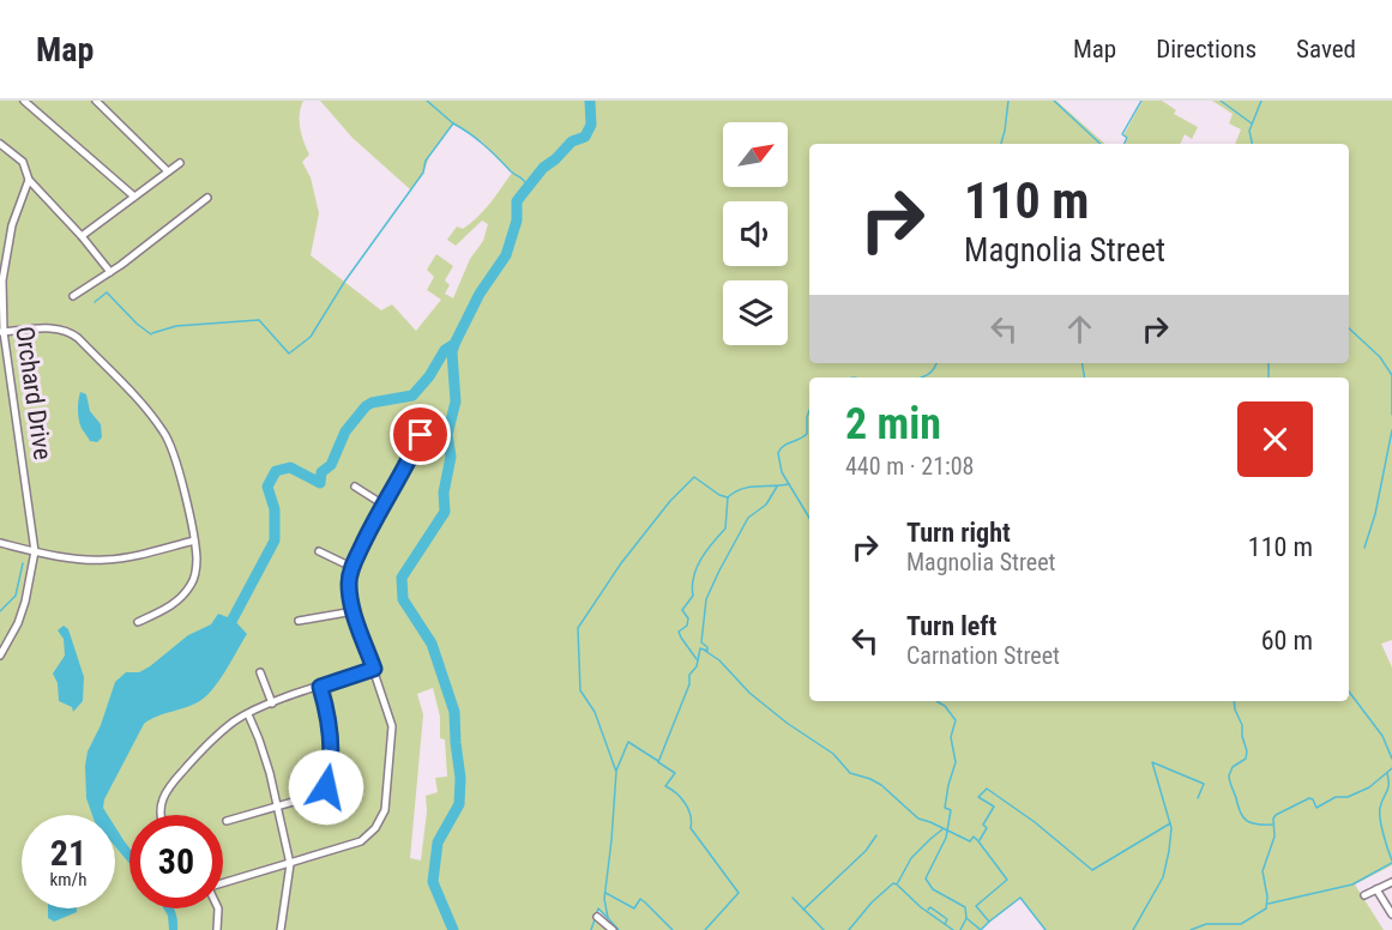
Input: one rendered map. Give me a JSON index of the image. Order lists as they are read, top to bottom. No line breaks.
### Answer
{"streets":{"street":["Orchard Drive"]},"north":"top right","page":{"header":"Map","nav":["Map","Directions","Saved"],"turn":["110 m","Magnolia Street"],"heading":["2 min","440 m · 21:08"],"list":[{"name":"Turn right","note":"Magnolia Street","value":"110 m"},{"name":"Turn left","note":"Carnation Street","value":"60 m"}],"speed":"21 km/h","limit":"30"}}
